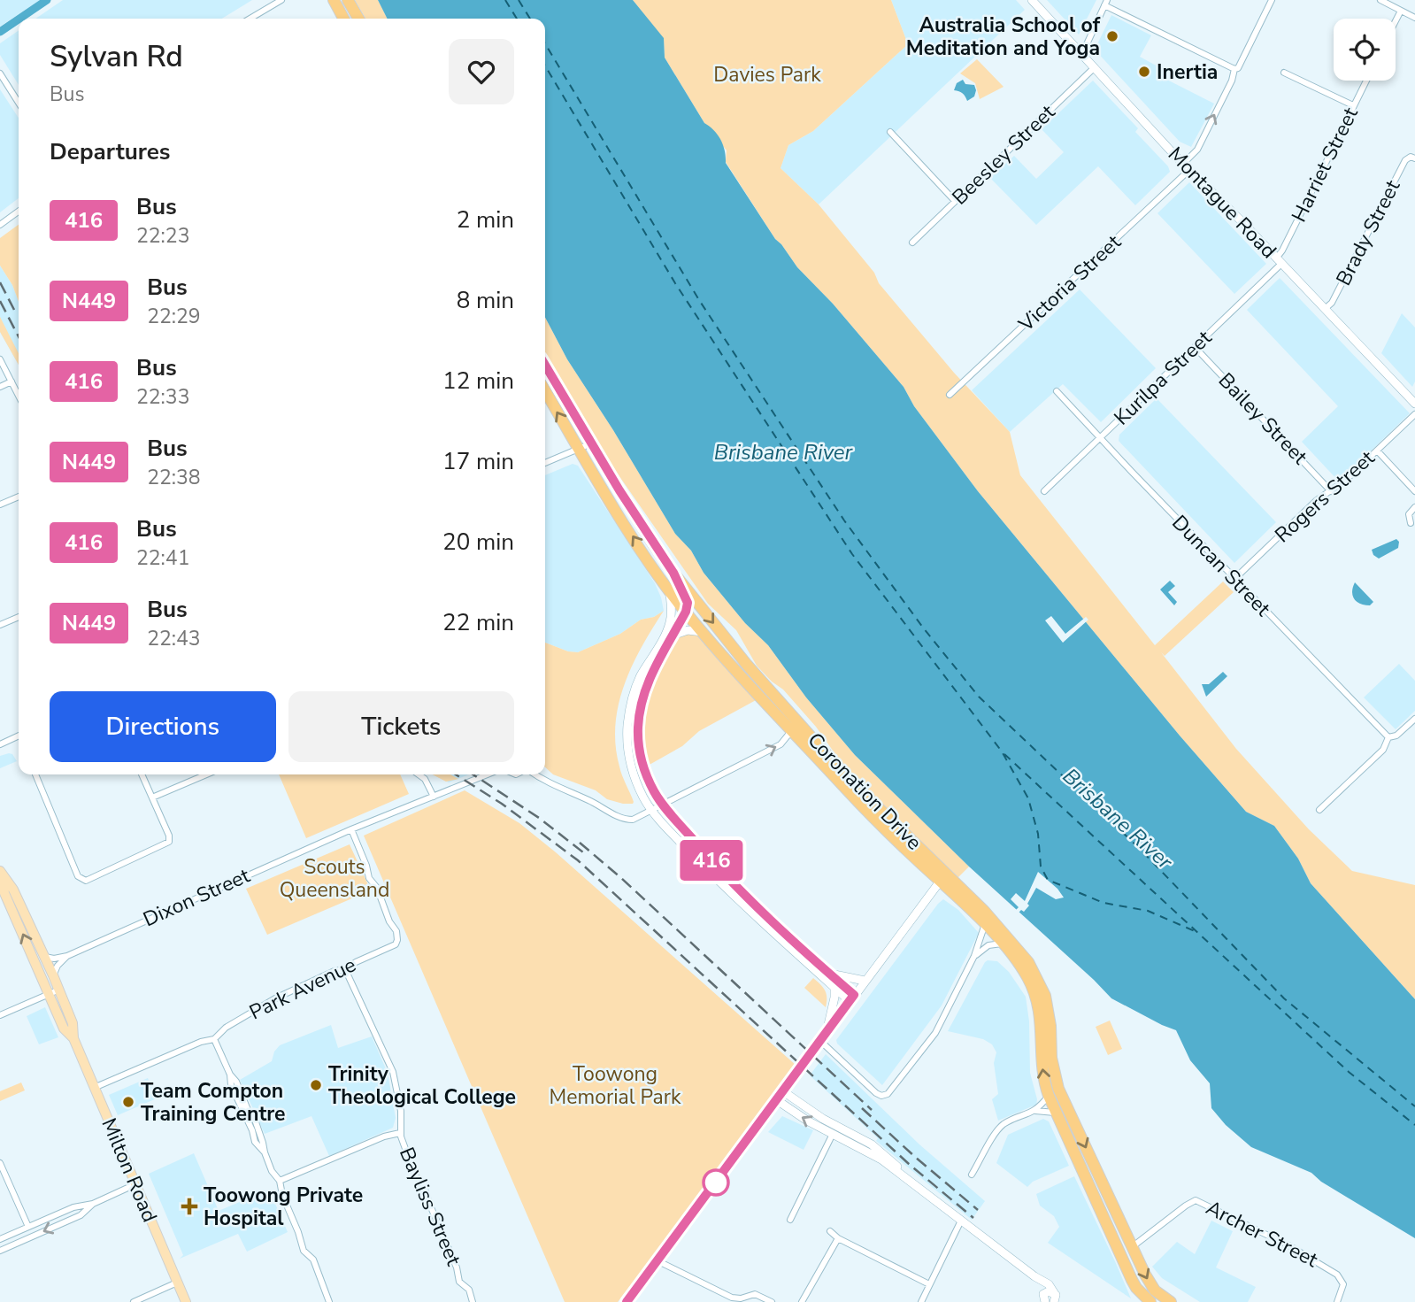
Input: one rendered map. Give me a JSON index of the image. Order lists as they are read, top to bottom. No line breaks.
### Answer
{"streets":{"highway":["Coronation Drive"],"main road":["Montague Road","Milton Road"],"street":["Beesley Street","Harriet Street","Brady Street","Victoria Street","Kurilpa Street","Bailey Street","Rogers Street","Duncan Street","Dixon Street","Park Avenue","Bayliss Street","Archer Street"]},"crossings":[["Beesley Street","Montague Road"],["Harriet Street","Montague Road"],["Harriet Street","Kurilpa Street"],["Montague Road","Brady Street"],["Montague Road","Victoria Street"],["Montague Road","Kurilpa Street"],["Kurilpa Street","Bailey Street"],["Kurilpa Street","Duncan Street"],["Bailey Street","Rogers Street"],["Rogers Street","Duncan Street"],["Coronation Drive","Archer Street"],["Dixon Street","Park Avenue"],["Dixon Street","Milton Road"],["Park Avenue","Milton Road"],["Park Avenue","Bayliss Street"]],"water":["Brisbane River"],"parks":["Davies Park","Scouts Queensland","Toowong Memorial Park"],"places":{"other":["Australia School of Meditation and Yoga","Inertia","Trinity Theological College","Team Compton Training Centre"],"health":["Toowong Private Hospital"]},"lines":["bus line 416"],"page":{"on_map":"416","heading":[["Sylvan Rd","Bus"],"Departures"],"list":[{"mark":"416","name":"Bus","note":"22:23","value":"2 min"},{"mark":"N449","name":"Bus","note":"22:29","value":"8 min"},{"mark":"416","name":"Bus","note":"22:33","value":"12 min"},{"mark":"N449","name":"Bus","note":"22:38","value":"17 min"},{"mark":"416","name":"Bus","note":"22:41","value":"20 min"},{"mark":"N449","name":"Bus","note":"22:43","value":"22 min"}],"buttons":["Directions","Tickets"]}}
